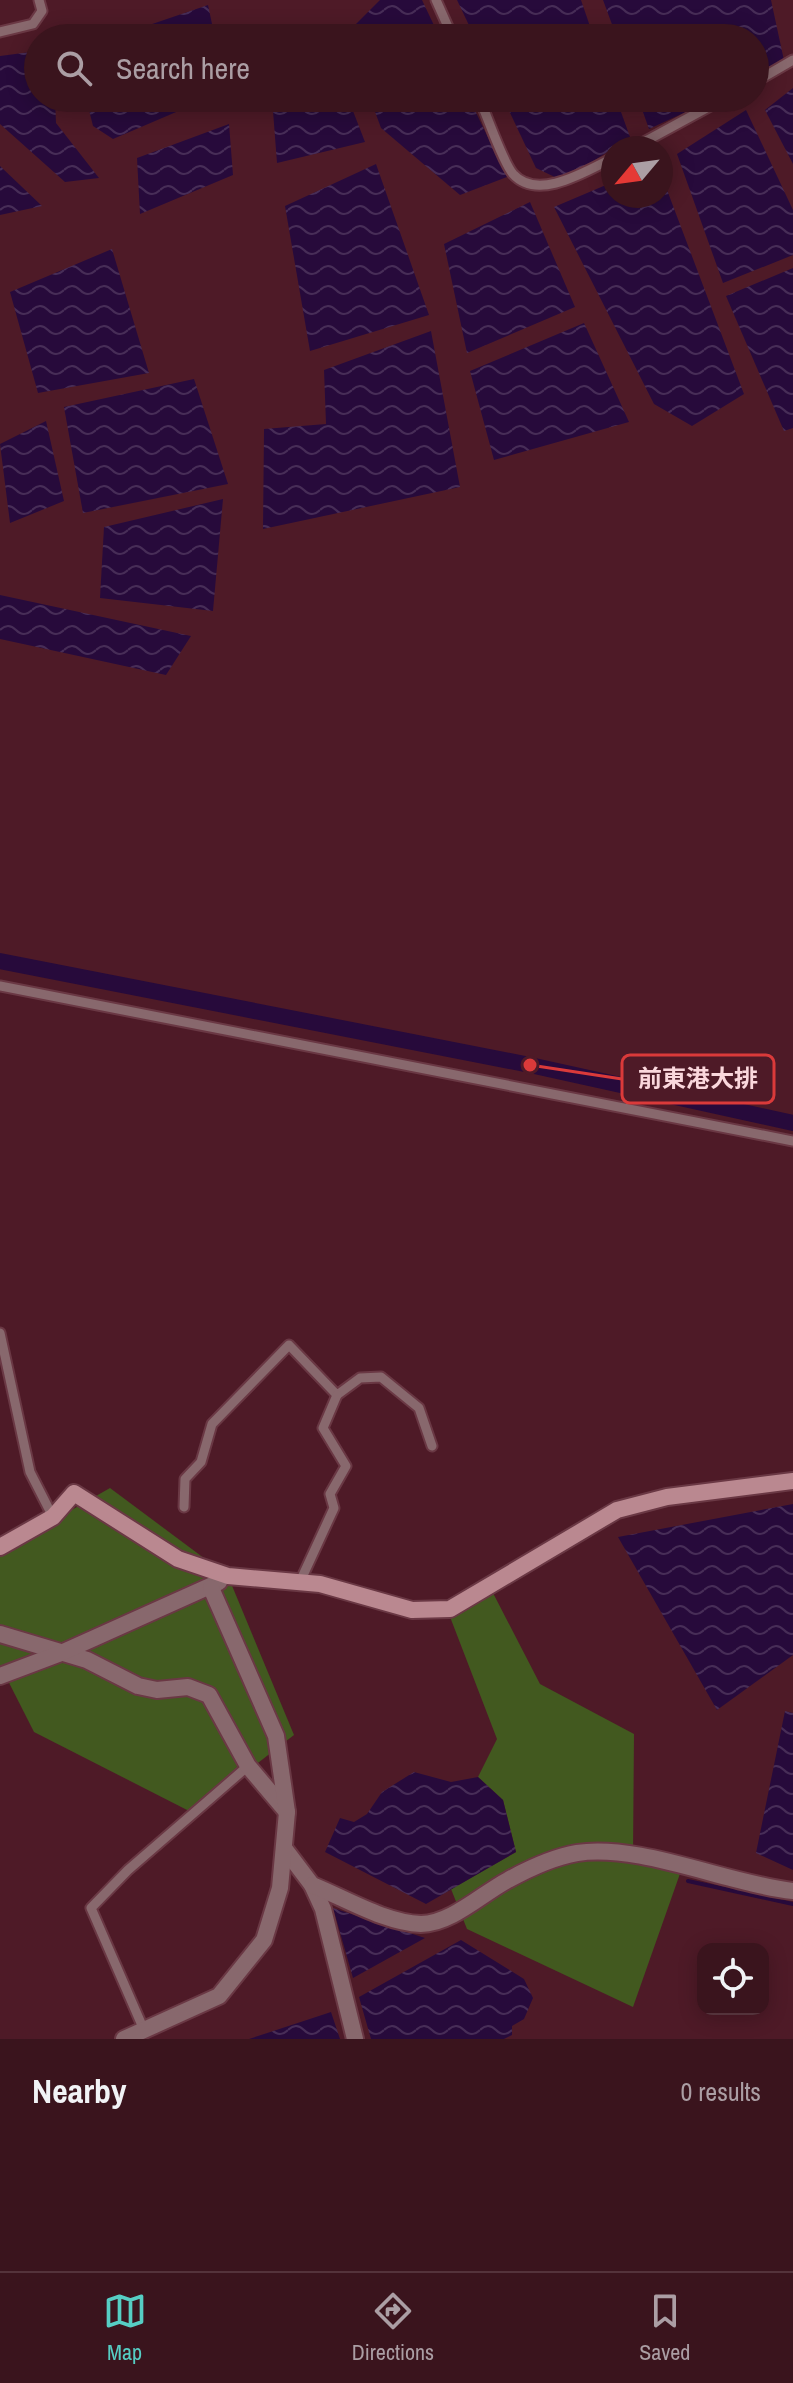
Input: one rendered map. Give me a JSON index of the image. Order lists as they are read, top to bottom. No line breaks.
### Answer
{"places":["前東港大排"],"north":"bottom left","page":{"search":"Search here","heading":["Nearby","0 results"],"nav":["Map","Directions","Saved"]}}
